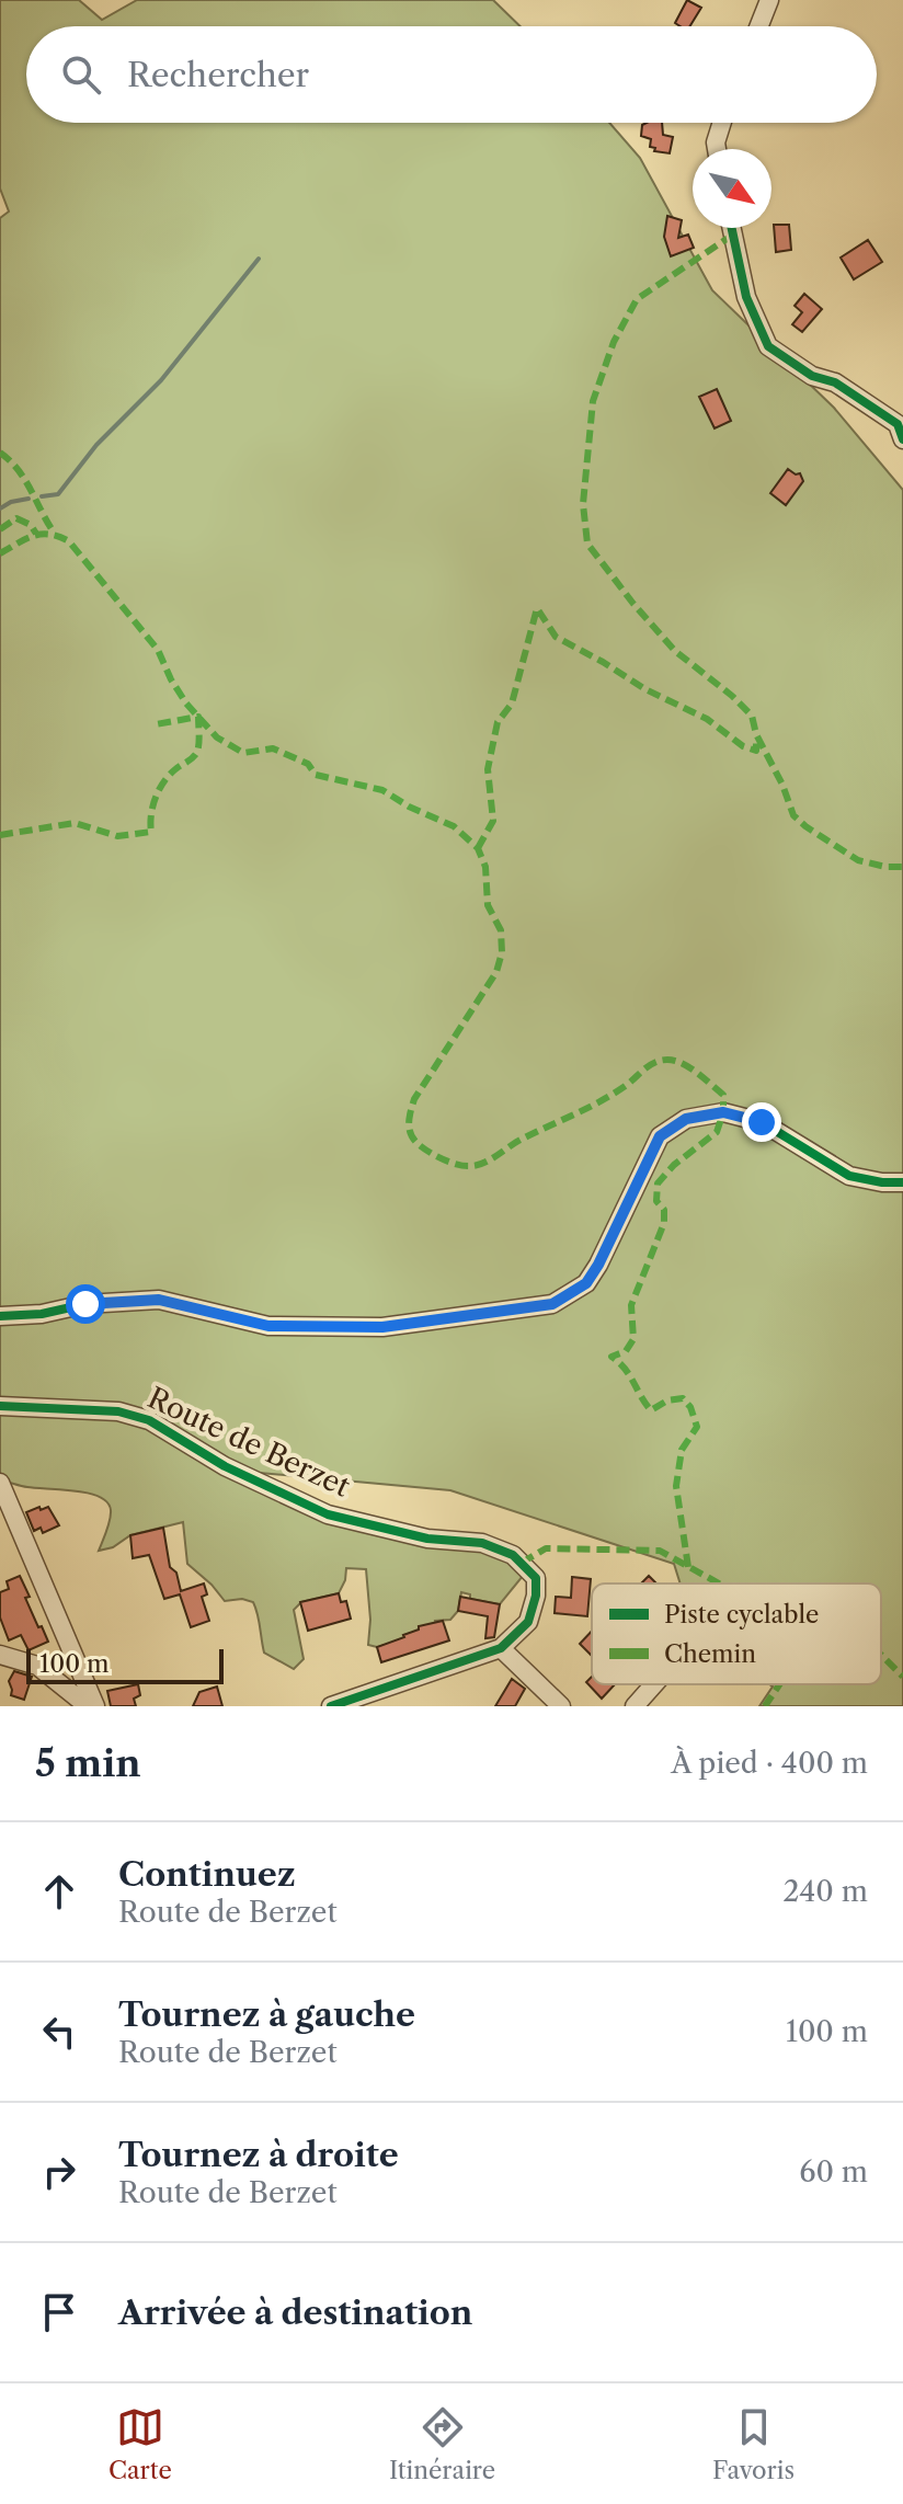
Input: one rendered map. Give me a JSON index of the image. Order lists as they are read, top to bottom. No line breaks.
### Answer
{"streets":{"street":["Route de Berzet"]},"legend":["Piste cyclable","Chemin"],"scale_bar":"100 m","north":"bottom right","page":{"search":"Rechercher","scale":"100 m","heading":["5 min","À pied · 400 m"],"list":[["Continuez","Route de Berzet","240 m"],["Tournez à gauche","Route de Berzet","100 m"],["Tournez à droite","Route de Berzet","60 m"],"Arrivée à destination"],"nav":["Carte","Itinéraire","Favoris"]}}
